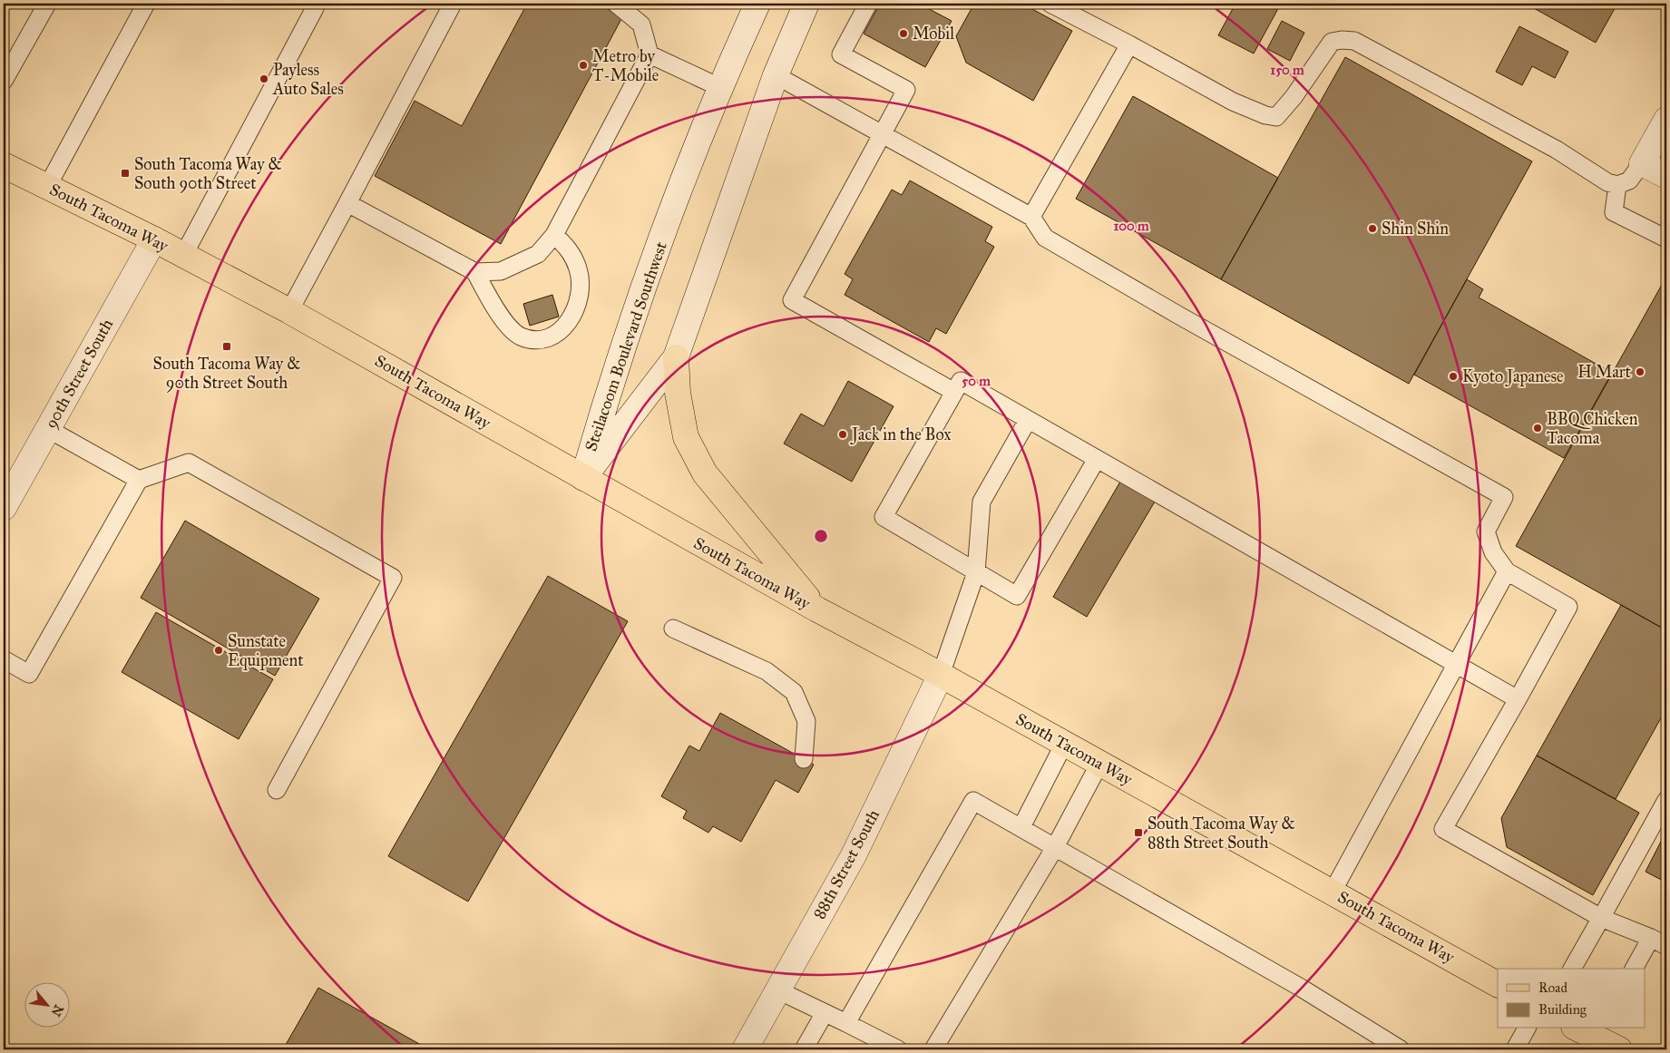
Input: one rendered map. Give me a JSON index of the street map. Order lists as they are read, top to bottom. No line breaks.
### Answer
{"streets":{"main road":["South Tacoma Way","Steilacoom Boulevard Southwest","90th Street South","88th Street South"]},"crossings":[["South Tacoma Way","Steilacoom Boulevard Southwest"],["South Tacoma Way","90th Street South"],["South Tacoma Way","88th Street South"]],"places":{"other":["Mobil","Metro by T-Mobile","Payless Auto Sales","Shin Shin","H Mart","Kyoto Japanese","BBQ Chicken Tacoma","Jack in the Box","Sunstate Equipment"],"transit":["South Tacoma Way & South 90th Street","South Tacoma Way & 90th Street South","South Tacoma Way & 88th Street South"]},"legend":["Road","Building"],"north":"bottom right","rings":["150 m","100 m","50 m"]}
